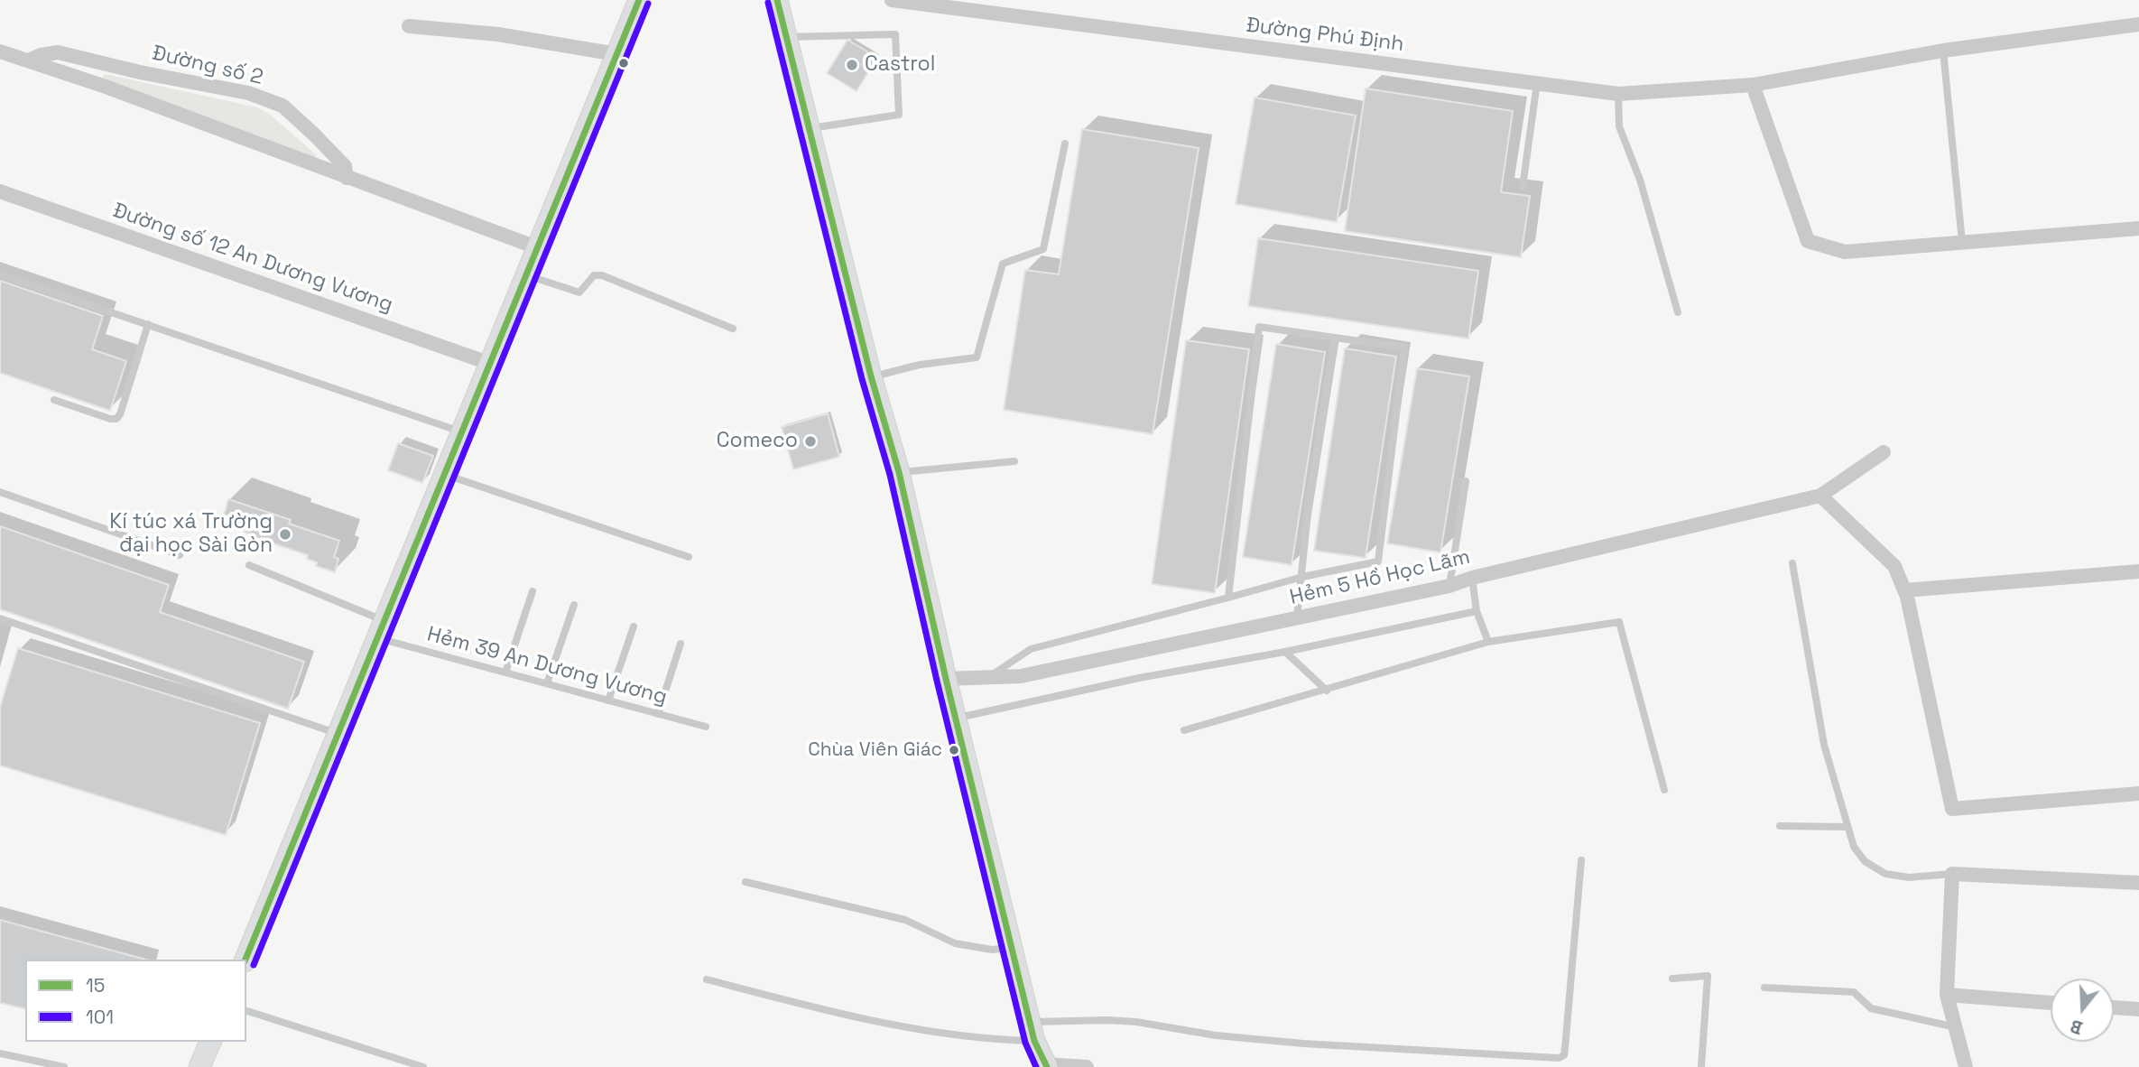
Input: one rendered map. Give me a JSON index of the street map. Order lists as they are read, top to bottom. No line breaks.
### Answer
{"streets":{"street":["Đường Phú Định","Đường số 2","Đường số 12 An Dương Vương","Hẻm 5 Hồ Học Lãm"],"lane":["Hẻm 39 An Dương Vương"]},"places":["Castrol","Comeco","Kí túc xá Trường đại học Sài Gòn","Chùa Viên Giác"],"lines":["transit line 15","transit line 101"],"legend":["15","101"],"north":"bottom"}
